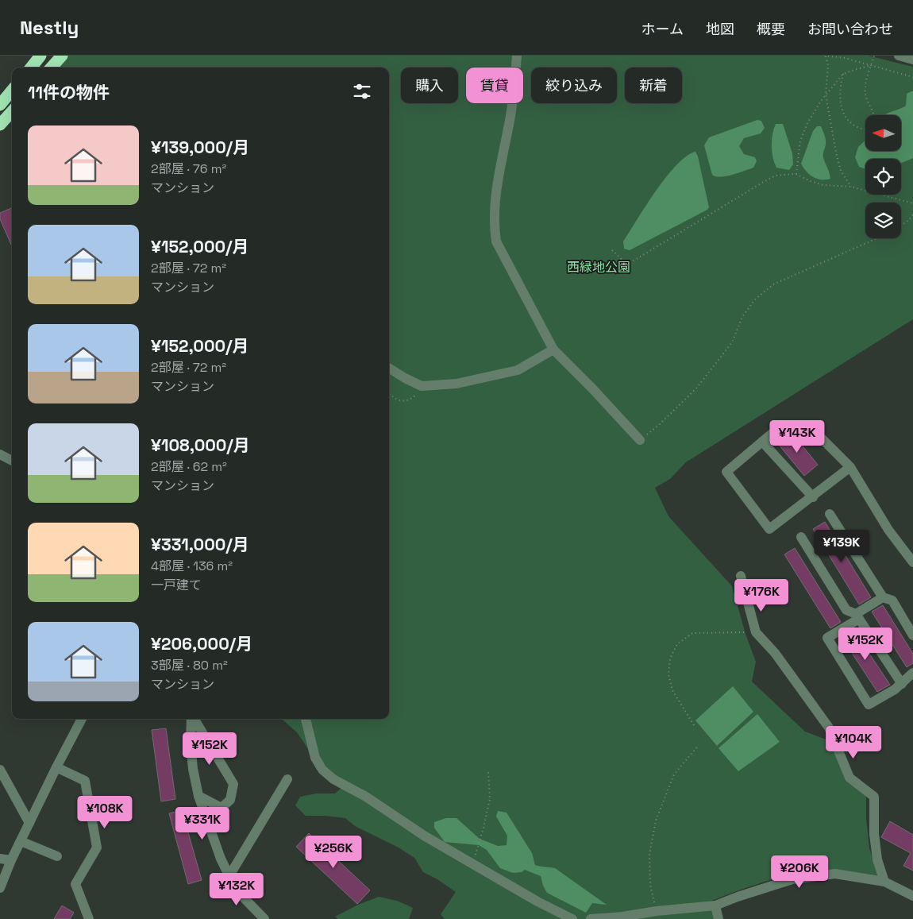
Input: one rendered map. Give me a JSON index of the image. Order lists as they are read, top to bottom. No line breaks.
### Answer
{"parks":["西緑地公園"],"north":"left","page":{"header":"Nestly","nav":["ホーム","地図","概要","お問い合わせ"],"chip":["購入","賃貸","絞り込み","新着"],"heading":"11件の物件","list":[{"name":"¥139,000/月","note":"2部屋 · 76 m² · マンション"},{"name":"¥152,000/月","note":"2部屋 · 72 m² · マンション"},{"name":"¥152,000/月","note":"2部屋 · 72 m² · マンション"},{"name":"¥108,000/月","note":"2部屋 · 62 m² · マンション"},{"name":"¥331,000/月","note":"4部屋 · 136 m² · 一戸建て"},{"name":"¥206,000/月","note":"3部屋 · 80 m² · マンション"}],"price":["¥143K","¥139K","¥176K","¥152K","¥104K","¥152K","¥108K","¥331K","¥256K","¥206K","¥132K"]}}
